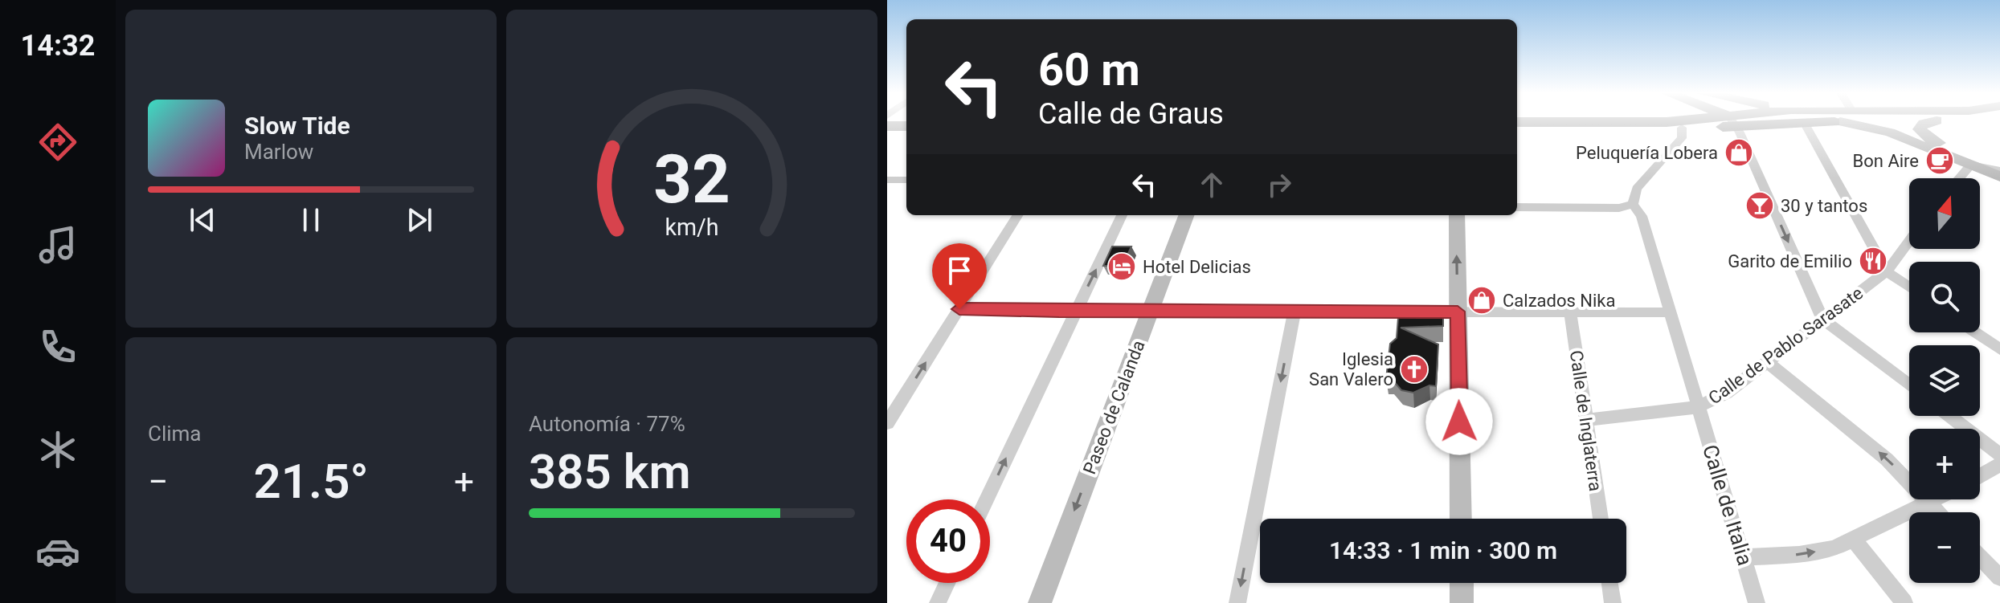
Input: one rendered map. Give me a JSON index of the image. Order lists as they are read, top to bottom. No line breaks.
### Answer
{"streets":{"main road":["Paseo de Calanda"],"street":["Calle de Pablo Sarasate","Calle de Inglaterra","Calle de Italia"]},"crossings":[["Calle de Pablo Sarasate","Calle de Inglaterra"],["Calle de Pablo Sarasate","Calle de Italia"]],"one_way":["Paseo de Calanda"],"places":{"shop":["Peluquería Lobera","Calzados Nika"],"cafe":["Bon Aire"],"bar":["30 y tantos"],"restaurant":["Garito de Emilio"],"hotel":["Hotel Delicias"],"church":["Iglesia San Valero"]},"north":"top","page":{"tabs":"14:32","turn":["60 m","Calle de Graus"],"song":["Slow Tide","Marlow"],"map_buttons":["+","−"],"tile":["Clima",["Autonomía · 77%","385 km"]],"heat":["−","21.5°","+"],"limit":"40","trip":"14:33 · 1 min · 300 m","gauge":["32","km/h"]}}
